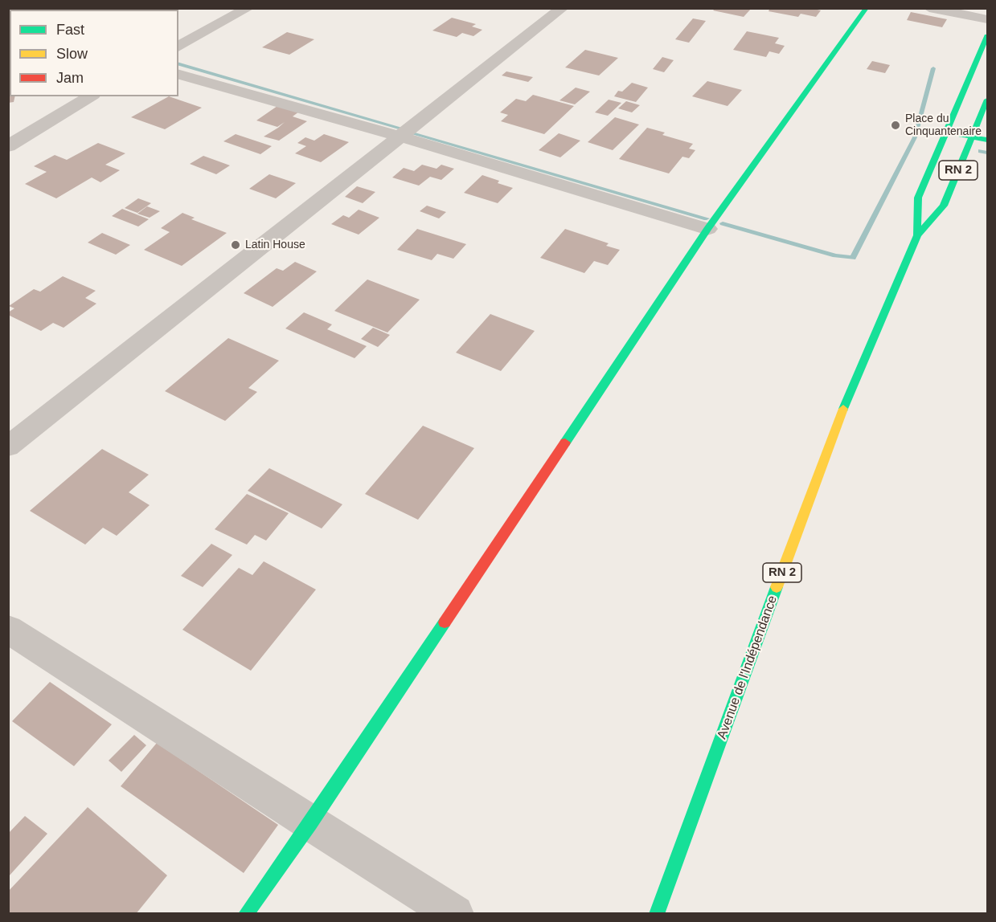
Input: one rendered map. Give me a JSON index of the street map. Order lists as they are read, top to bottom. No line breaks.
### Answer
{"streets":{"main road":["RN 2","Avenue de l'Indépendance"]},"places":["Place du Cinquantenaire","Latin House"],"legend":["Fast","Slow","Jam"]}
